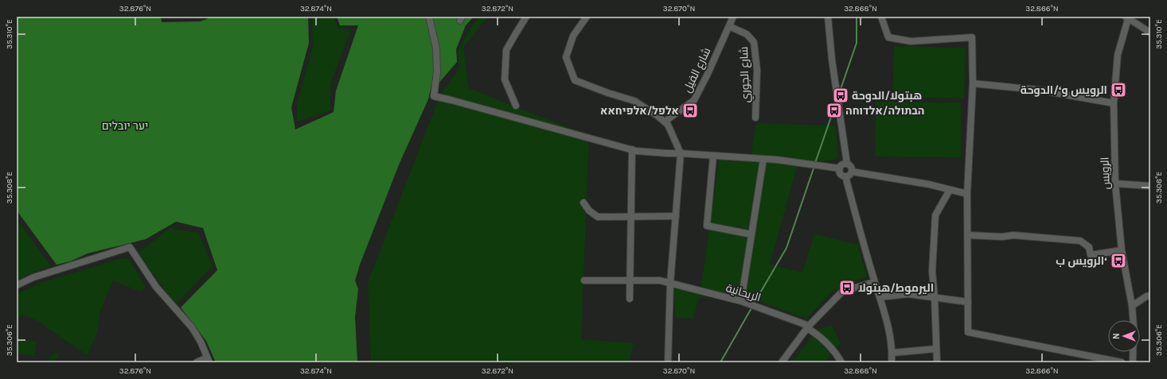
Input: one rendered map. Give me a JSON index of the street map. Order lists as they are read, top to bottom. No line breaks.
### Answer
{"streets":{"street":["شارع الفيل","شارع الجوري","الرويس","الريحانية"]},"crossings":[["شارع الفيل","شارع الجوري"]],"parks":["יער יובלים"],"places":{"bus stop":["الرويس و‘/الدوحة","هبتولا/الدوحة","אלפל/אלפיחאא","הבתולה/אלדוחה","الرويس ب‘","اليرموط/هبتولا"]},"north":"left","coordinates":["32.876°N","32.874°N","32.872°N","32.870°N","32.868°N","32.866°N","35.310°E","35.308°E","35.306°E"]}
